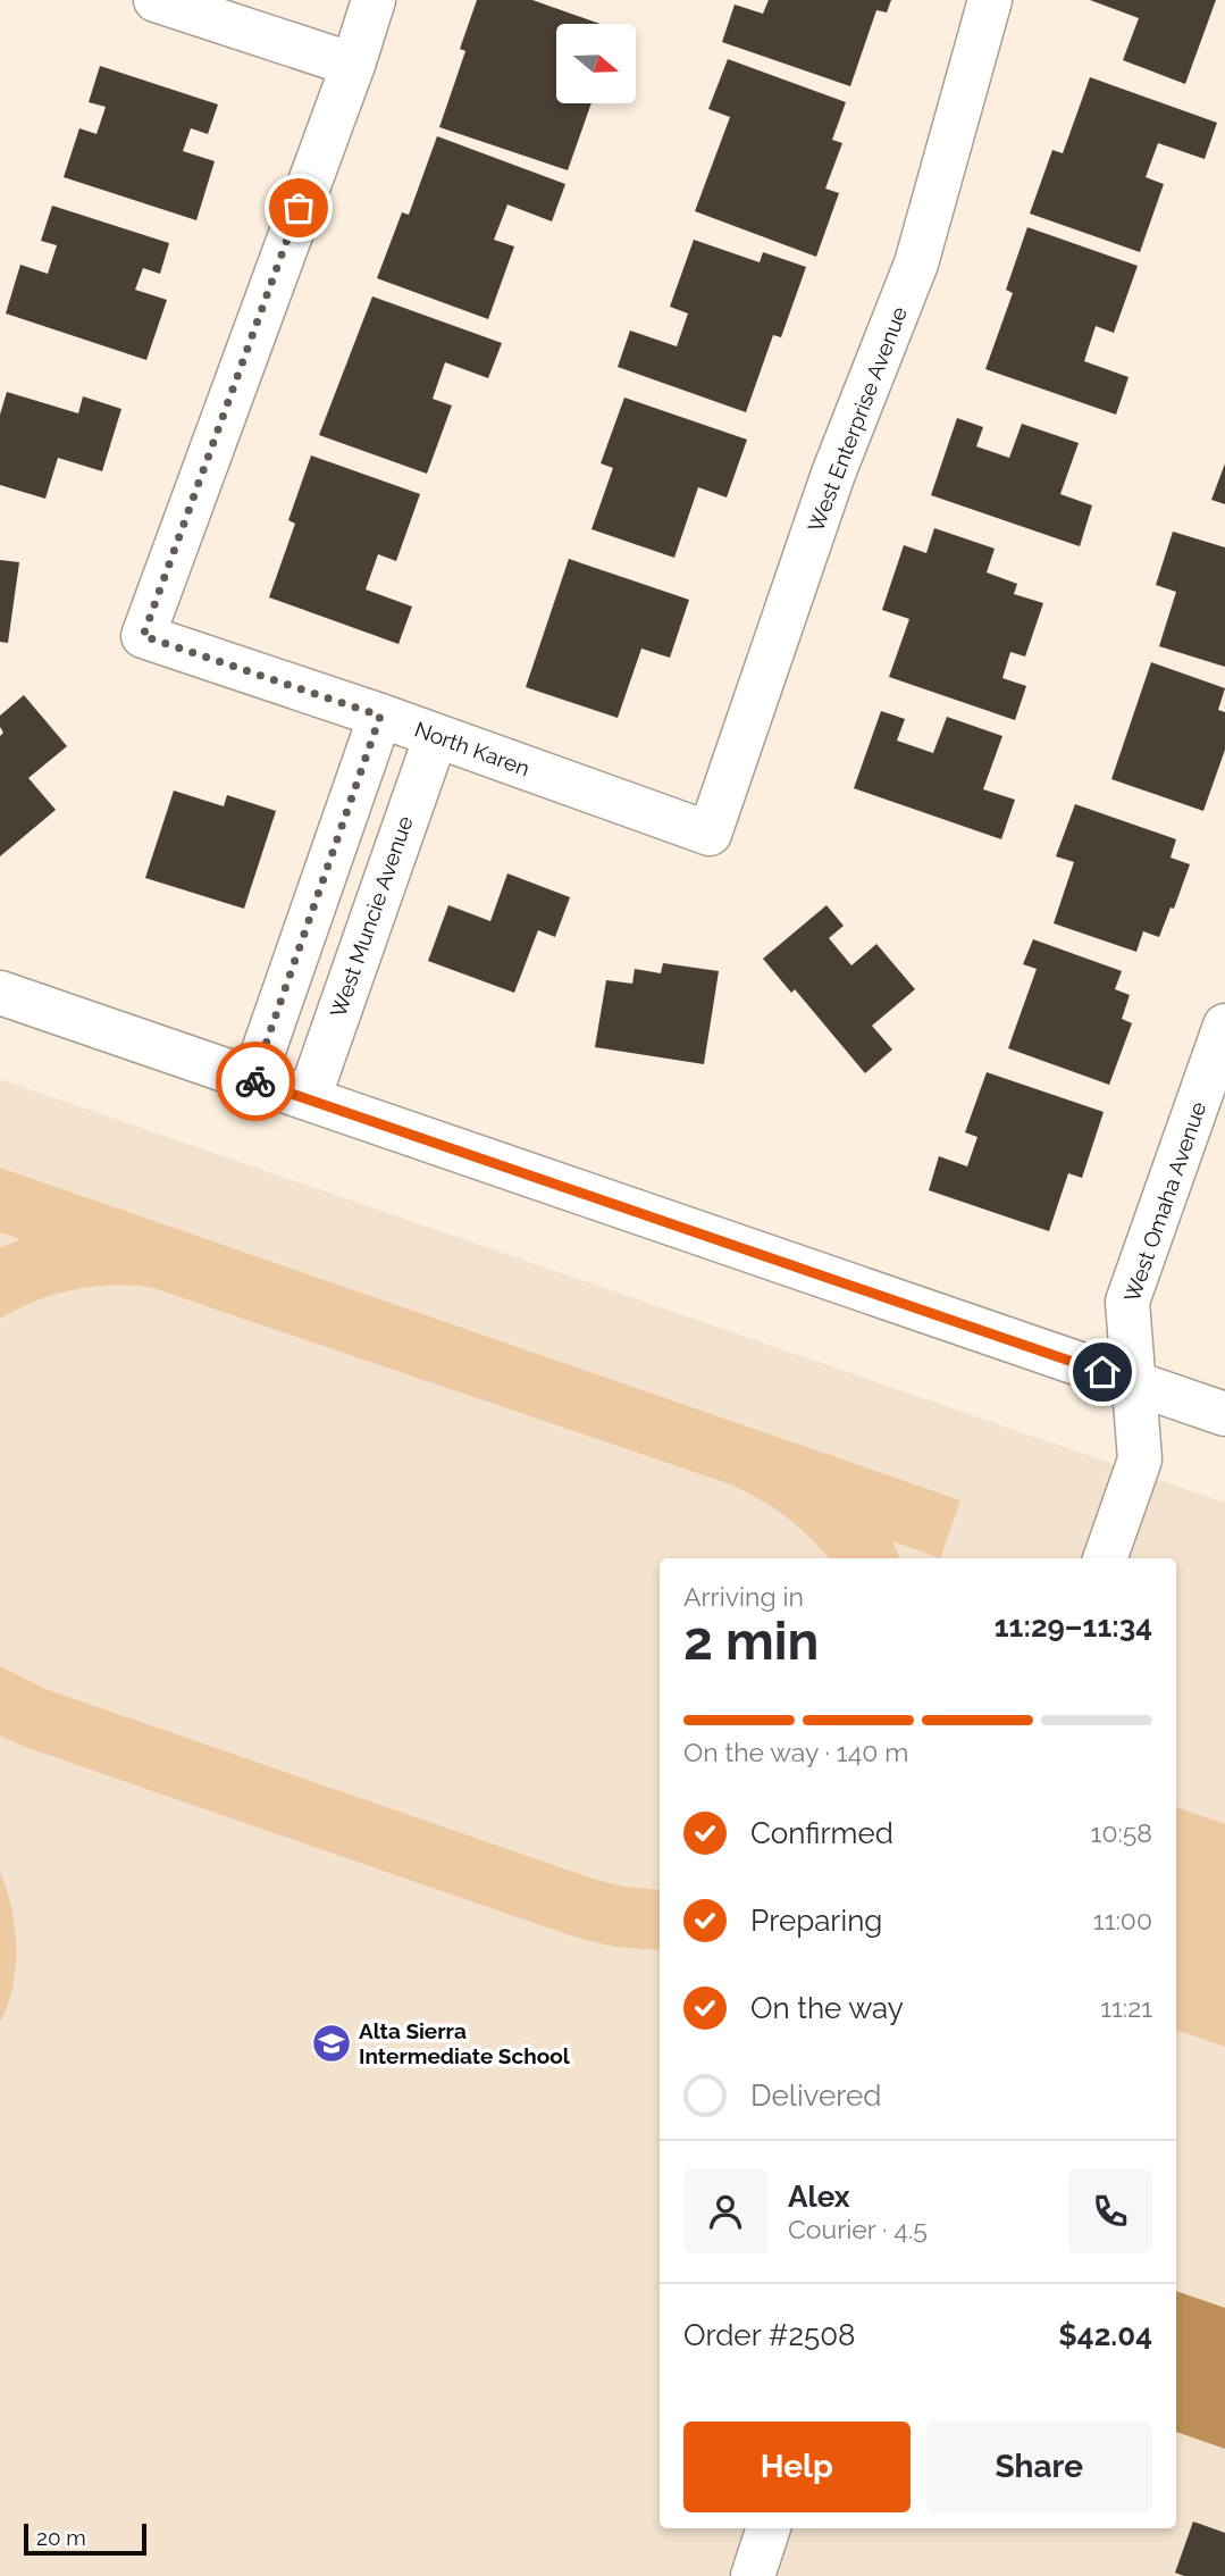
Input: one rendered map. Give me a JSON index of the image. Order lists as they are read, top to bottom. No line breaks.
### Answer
{"streets":{"street":["West Enterprise Avenue","North Karen","West Muncie Avenue","West Omaha Avenue"]},"crossings":[["West Enterprise Avenue","North Karen"],["North Karen","West Muncie Avenue"]],"places":{"school or university":["Alta Sierra Intermediate School"]},"scale_bar":"20 m","north":"right","page":{"heading":["2 min","Arriving in","11:29–11:34"],"panel":["Alex","Courier · 4.5","Order #2508","$42.04"],"bar":"On the way · 140 m","list":[["Confirmed","10:58"],["Preparing","11:00"],["On the way","11:21"],"Delivered"],"buttons":["Help","Share"],"scale":"20 m"}}
